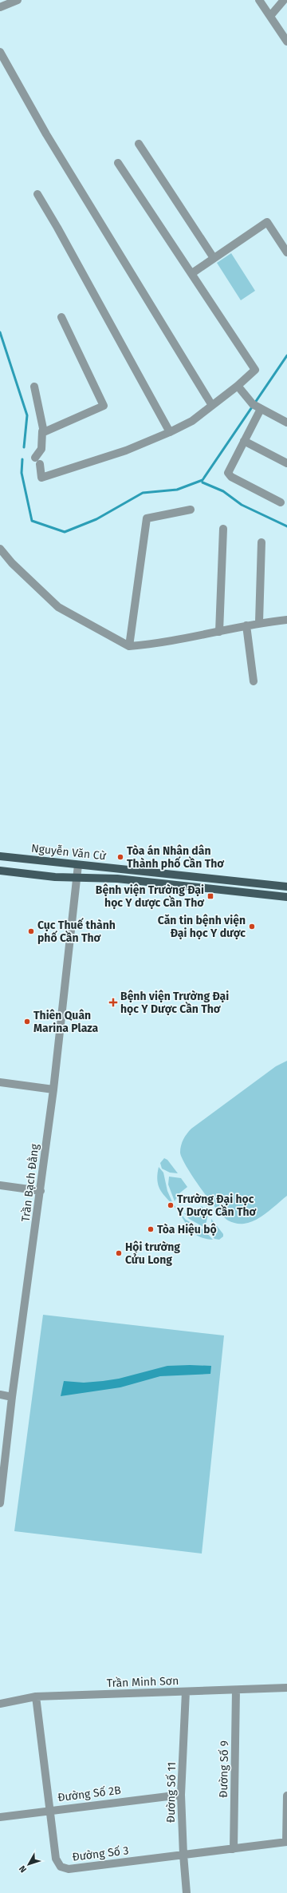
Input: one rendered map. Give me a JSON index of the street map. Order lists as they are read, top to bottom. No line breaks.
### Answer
{"streets":{"main road":["Nguyễn Văn Cừ"],"street":["Trần Bạch Đằng","Trần Minh Sơn","Đường Số 9","Đường Số 11","Đường Số 2B","Đường Số 3"]},"crossings":[["Nguyễn Văn Cừ","Trần Bạch Đằng"],["Trần Minh Sơn","Đường Số 9"],["Trần Minh Sơn","Đường Số 11"],["Đường Số 11","Đường Số 2B"],["Đường Số 11","Đường Số 3"],["Đường Số 2B","Đường Số 3"]],"places":{"other":["Tòa án Nhân dân Thành phố Cần Thơ","Căn tin bệnh viện Đại học Y dược","Cục Thuế thành phố Cần Thơ","Thiên Quân Marina Plaza","Trường Đại học Y Dược Cần Thơ","Tòa Hiệu bộ","Hội trường Cửu Long"],"transit":["Bệnh viện Trường Đại học Y dược Cần Thơ"],"health":["Bệnh viện Trường Đại học Y Dược Cần Thơ"]},"north":"bottom left"}
